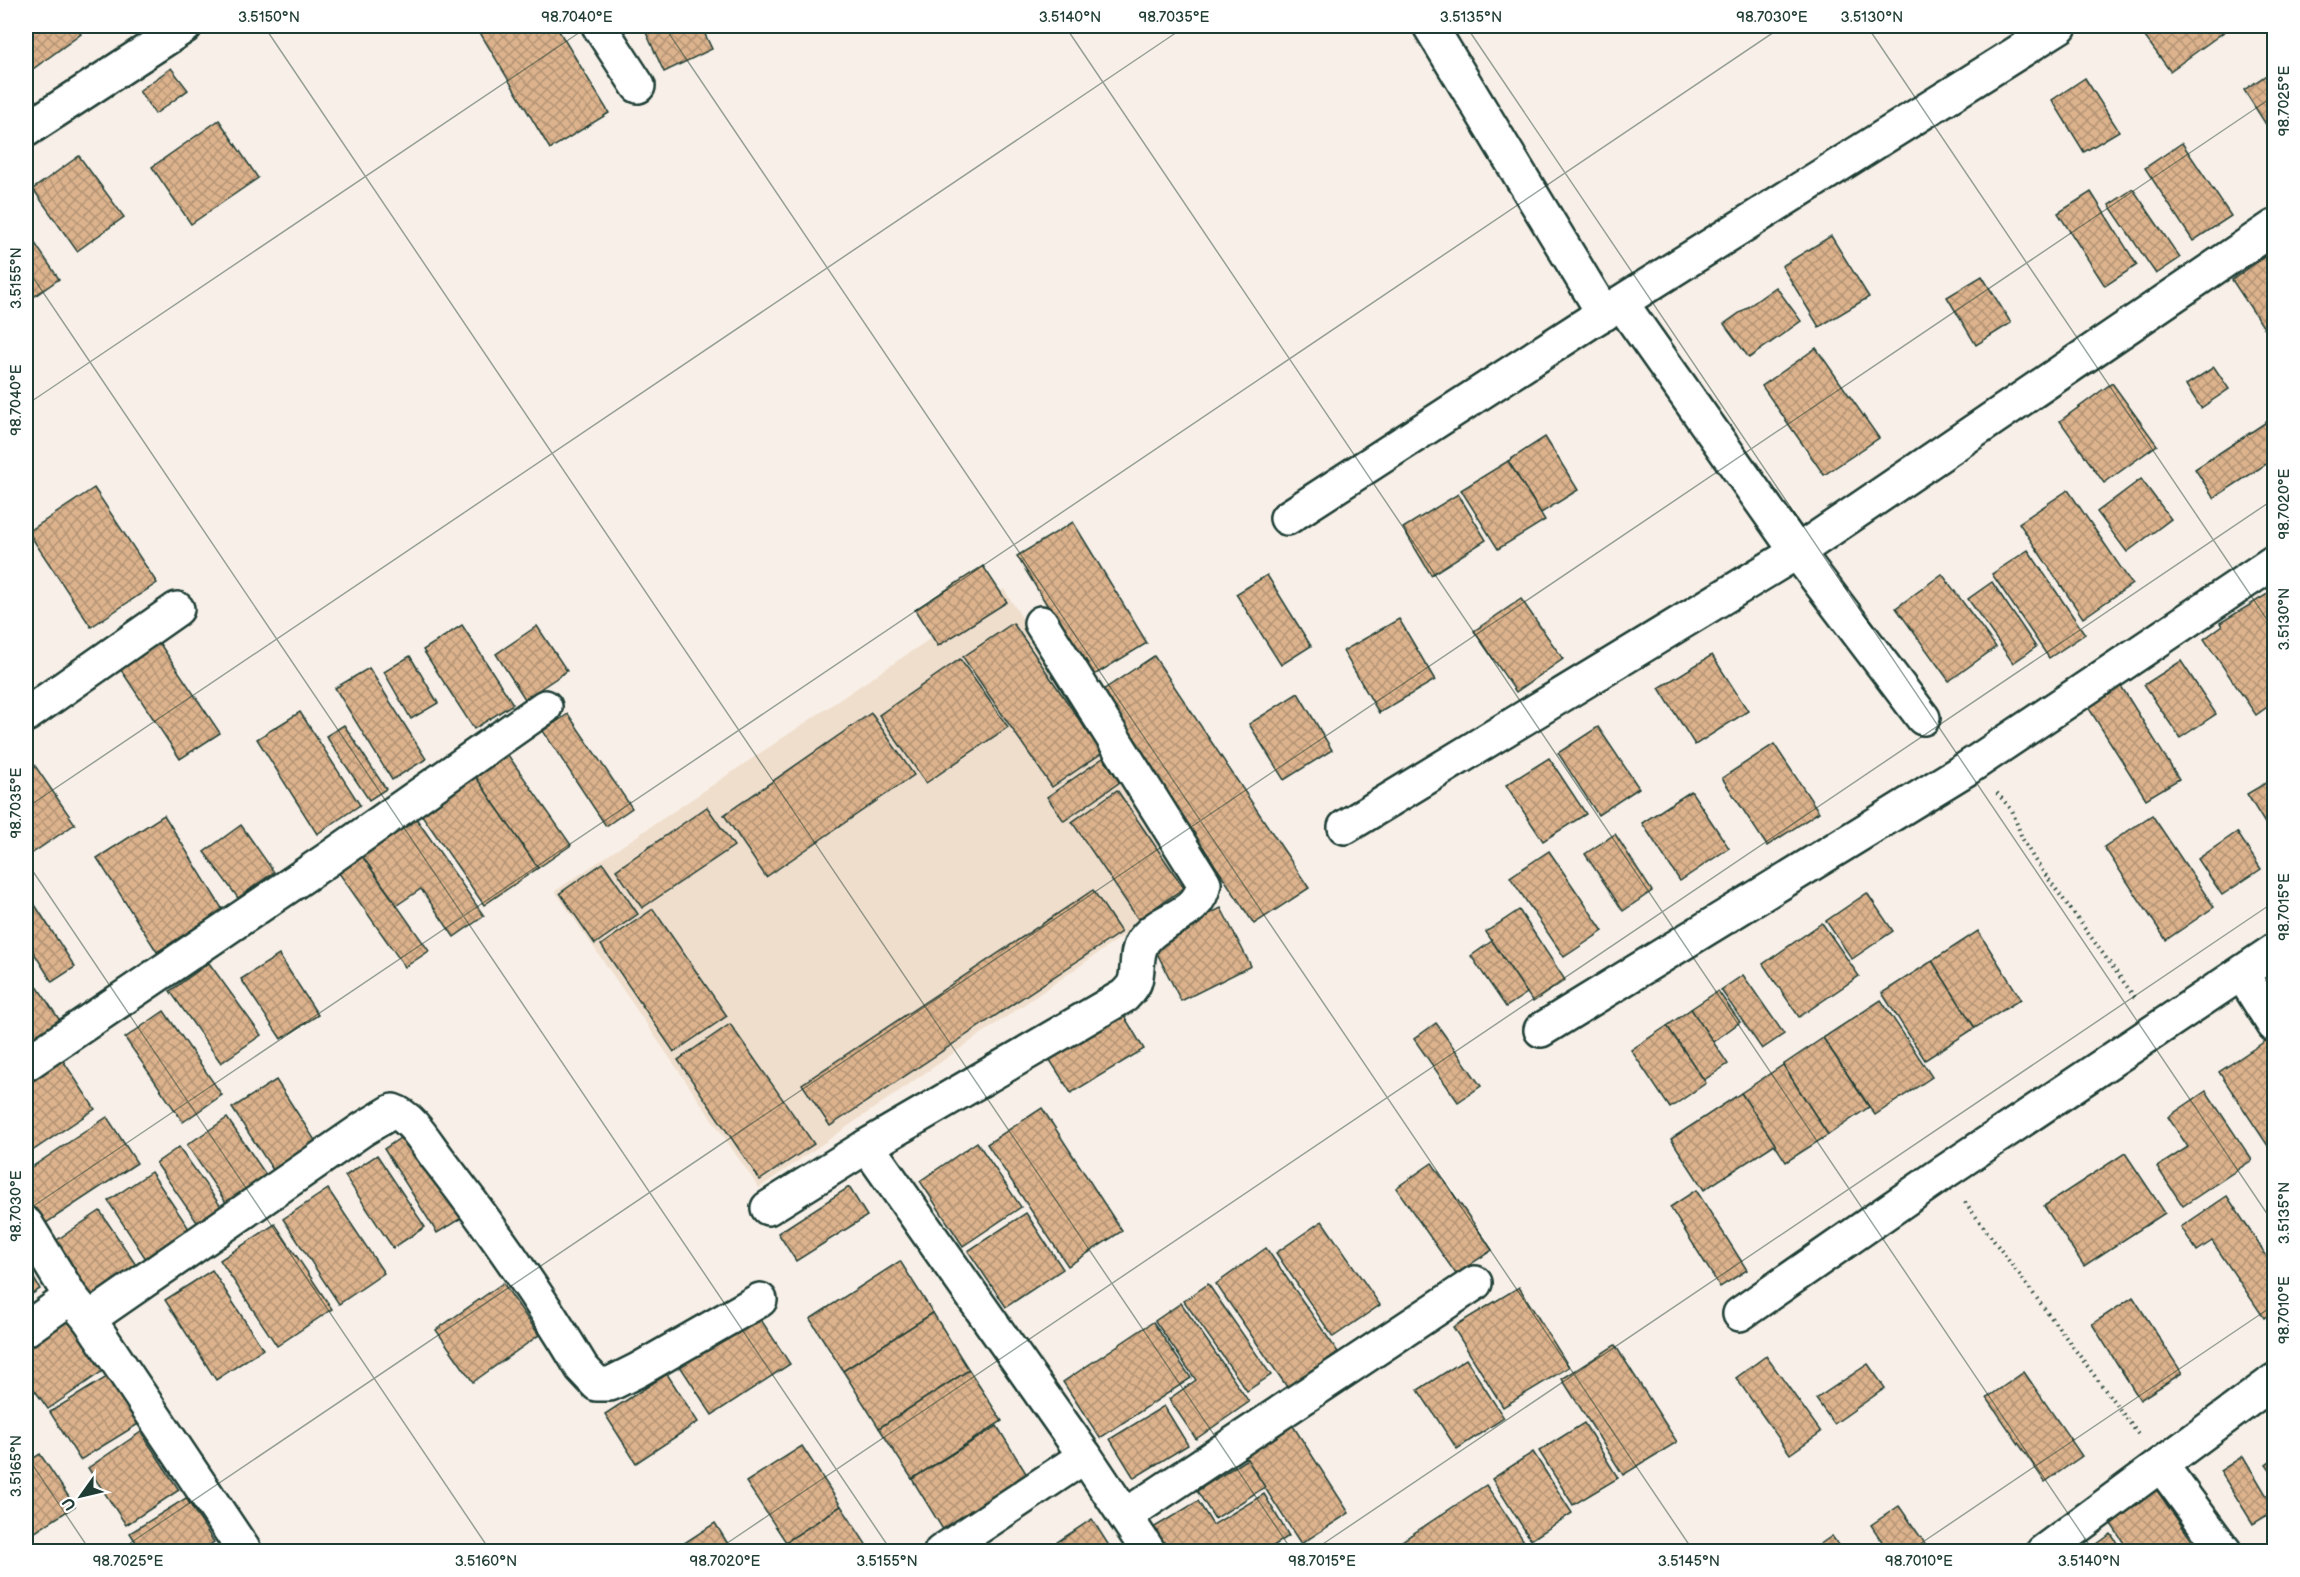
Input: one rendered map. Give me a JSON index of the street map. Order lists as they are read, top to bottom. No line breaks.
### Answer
{"north":"bottom left","coordinates":["3.5150°N","98.7040°E","3.5140°N","98.7035°E","3.5135°N","98.7030°E","3.5130°N","98.7025°E","3.5155°N","98.7020°E","98.7015°E","98.7010°E","3.5165°N","3.5160°N","3.5145°N"]}
